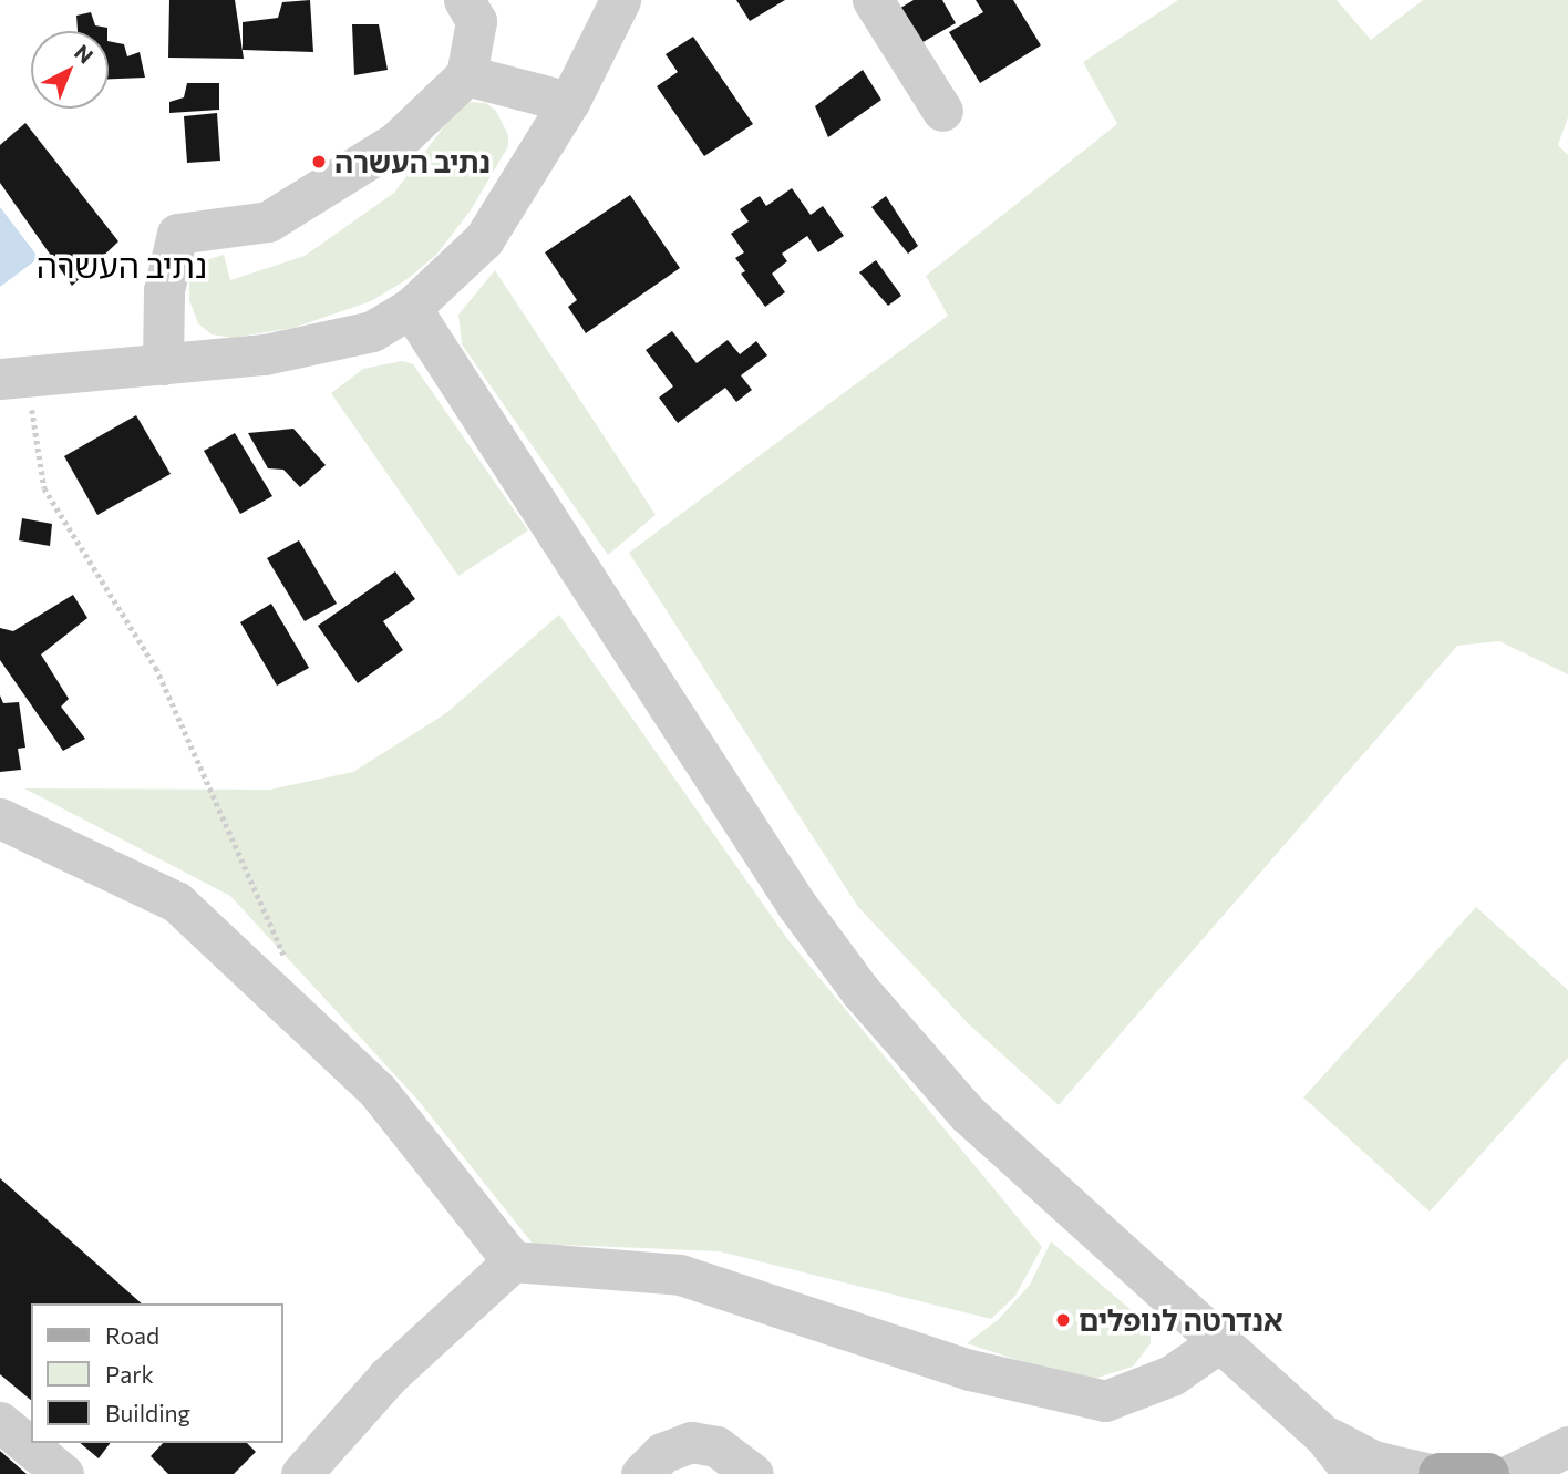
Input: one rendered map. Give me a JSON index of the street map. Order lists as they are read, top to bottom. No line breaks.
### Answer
{"districts":["נתיב העשרה"],"places":["נתיב העשרה","אנדרטה לנופלים"],"legend":["Road","Park","Building"],"north":"top right"}
